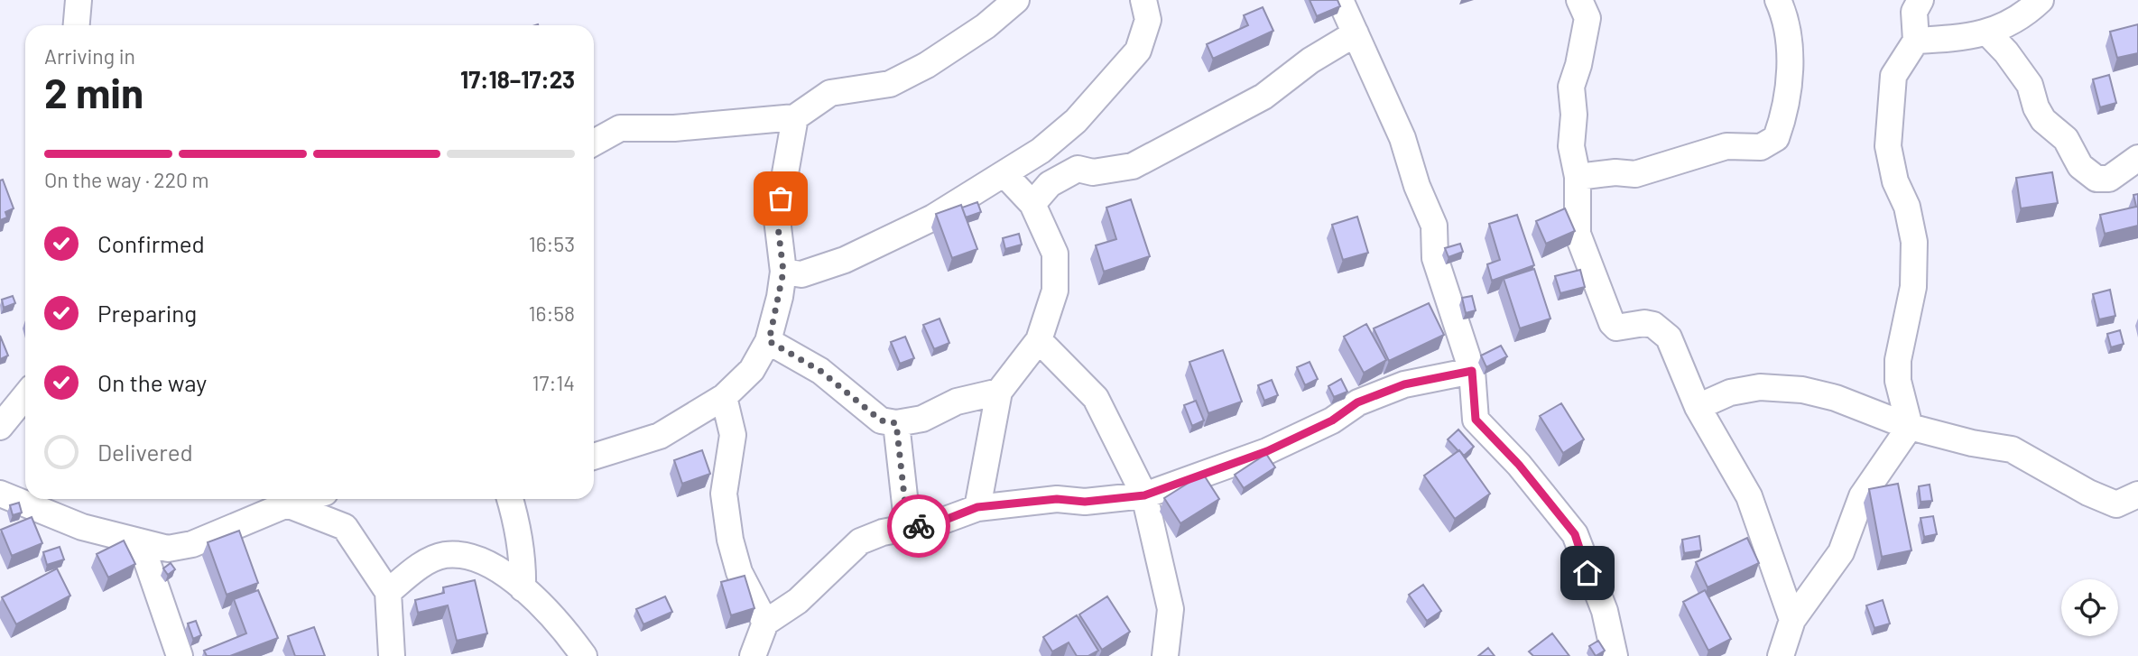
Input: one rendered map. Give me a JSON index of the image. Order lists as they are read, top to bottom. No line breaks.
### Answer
{"page":{"heading":["2 min","Arriving in","17:18–17:23"],"bar":"On the way · 220 m","list":[["Confirmed","16:53"],["Preparing","16:58"],["On the way","17:14"],"Delivered"]}}
